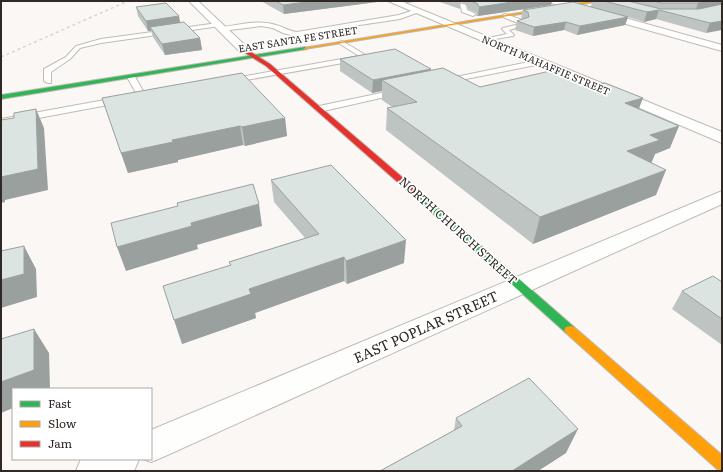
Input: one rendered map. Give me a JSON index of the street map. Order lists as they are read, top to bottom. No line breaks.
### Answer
{"streets":{"main road":["EAST SANTA FE STREET","NORTH CHURCH STREET"],"street":["NORTH MAHAFFIE STREET","EAST POPLAR STREET"]},"crossings":[["EAST SANTA FE STREET","NORTH MAHAFFIE STREET"],["EAST SANTA FE STREET","NORTH CHURCH STREET"],["NORTH CHURCH STREET","EAST POPLAR STREET"]],"legend":["Fast","Slow","Jam"]}
